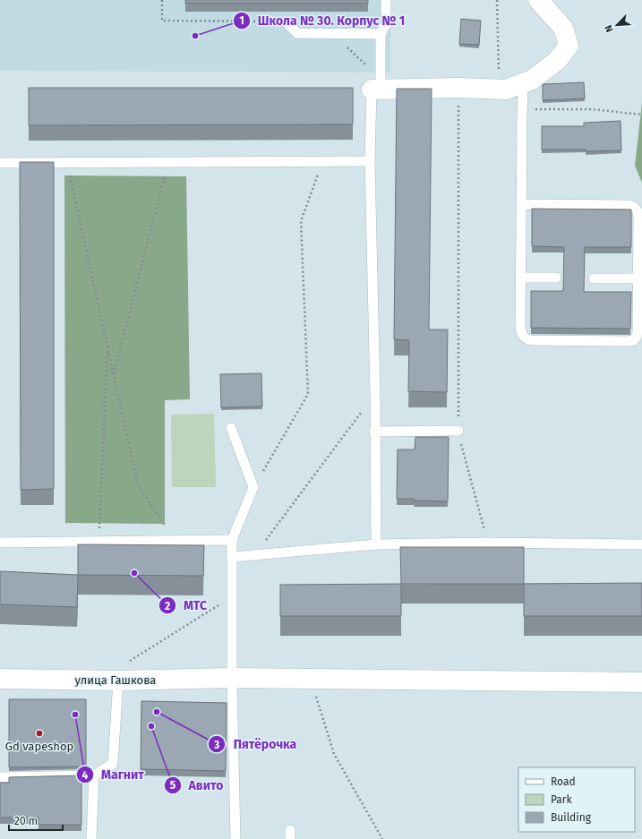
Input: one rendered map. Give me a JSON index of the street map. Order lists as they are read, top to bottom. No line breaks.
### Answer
{"streets":{"street":["улица Гашкова"]},"places":["Школа № 30. Корпус № 1","МТС","Пятёрочка","Магнит","Авито","Gd vapeshop"],"legend":["Road","Park","Building"],"scale_bar":"20 m","north":"bottom left"}
